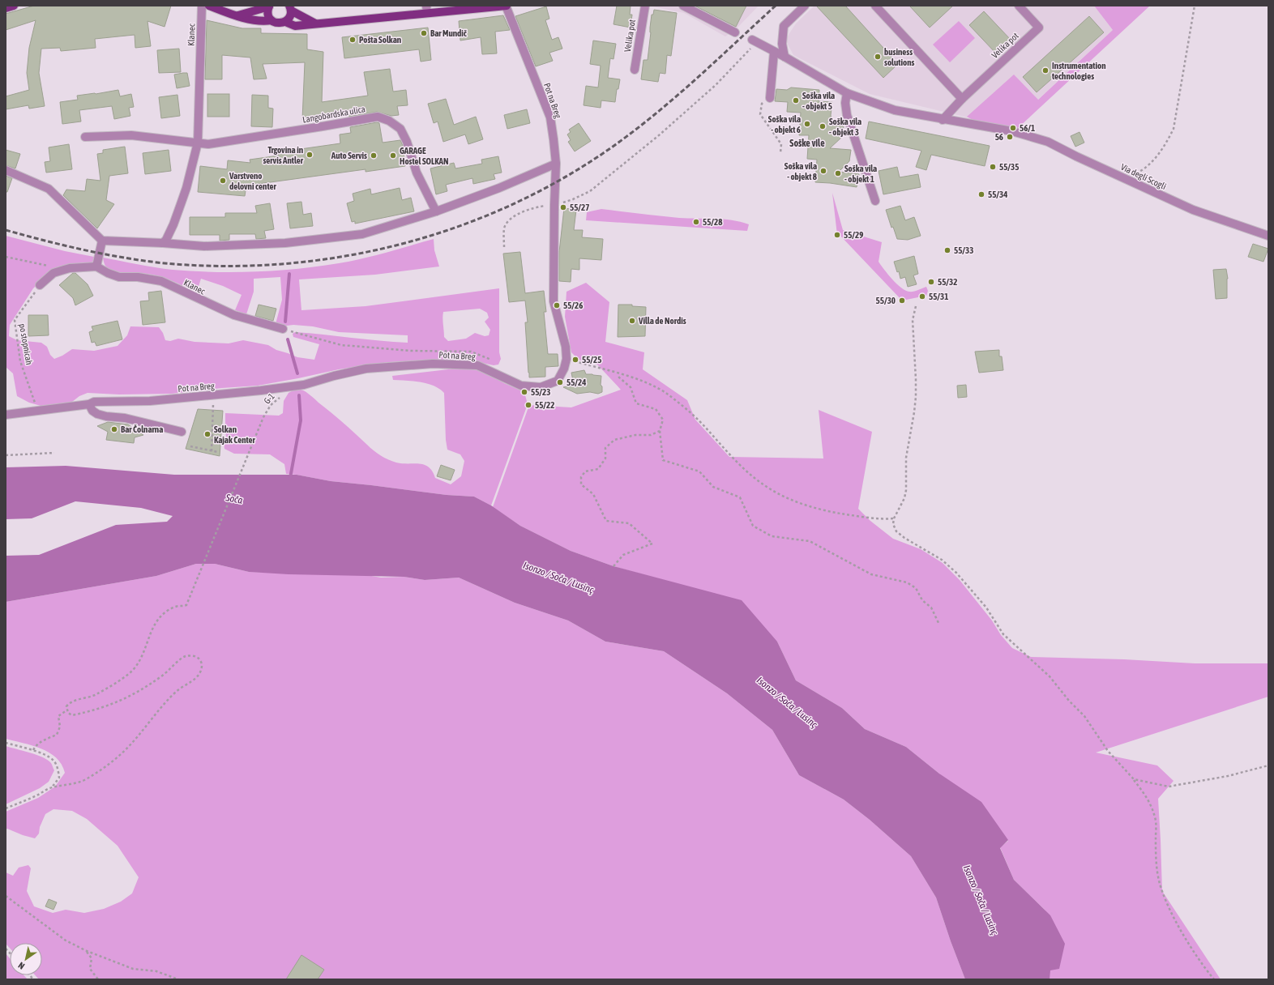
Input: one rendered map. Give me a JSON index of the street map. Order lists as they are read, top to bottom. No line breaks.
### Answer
{"streets":{"street":["Klanec","Velika pot","Pot na Breg","Langobardska ulica","Via degli Scogli"],"path":["po stopnicah","G-1"]},"crossings":[["Klanec","Langobardska ulica"],["Klanec","po stopnicah"],["Velika pot","Via degli Scogli"],["Pot na Breg","po stopnicah"],["Pot na Breg","G-1"]],"districts":["Soške vile"],"water":["Soča","Isonzo / Soča / Lusinç"],"places":["Bar Mundič","Pošta Solkan","business solutions","Instrumentation technologies","Soška vila - objekt 5","Soška vila - objekt 6","Soška vila - objekt 3","56/1","56","Trgovina in servis Antler","Auto Servis","GARAGE Hostel SOLKAN","55/35","Soška vila - objekt 8","Soška vila - objekt 1","Varstveno delovni center","55/34","55/27","55/28","55/29","55/33","55/32","55/31","55/30","55/26","Villa de Nordis","55/25","55/24","55/23","55/22","Bar Čolnarna","Solkan Kajak Center"],"north":"bottom left"}
